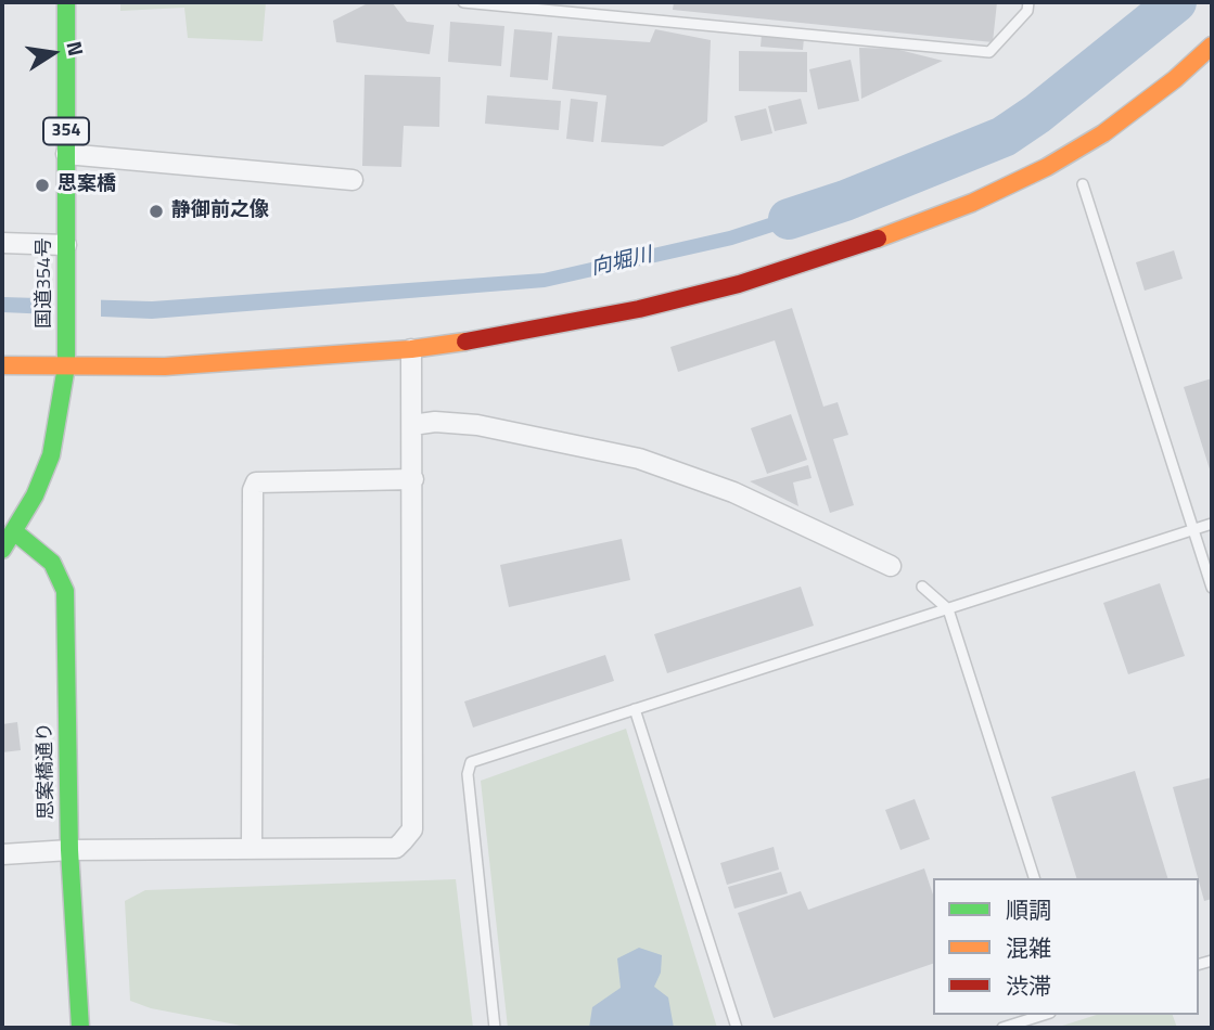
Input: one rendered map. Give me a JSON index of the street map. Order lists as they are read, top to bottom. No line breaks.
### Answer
{"streets":{"main road":["354","国道354号","思案橋通り"]},"crossings":[["国道354号","思案橋通り"]],"water":["向堀川"],"places":["思案橋","静御前之像"],"legend":["順調","混雑","渋滞"],"north":"right"}
